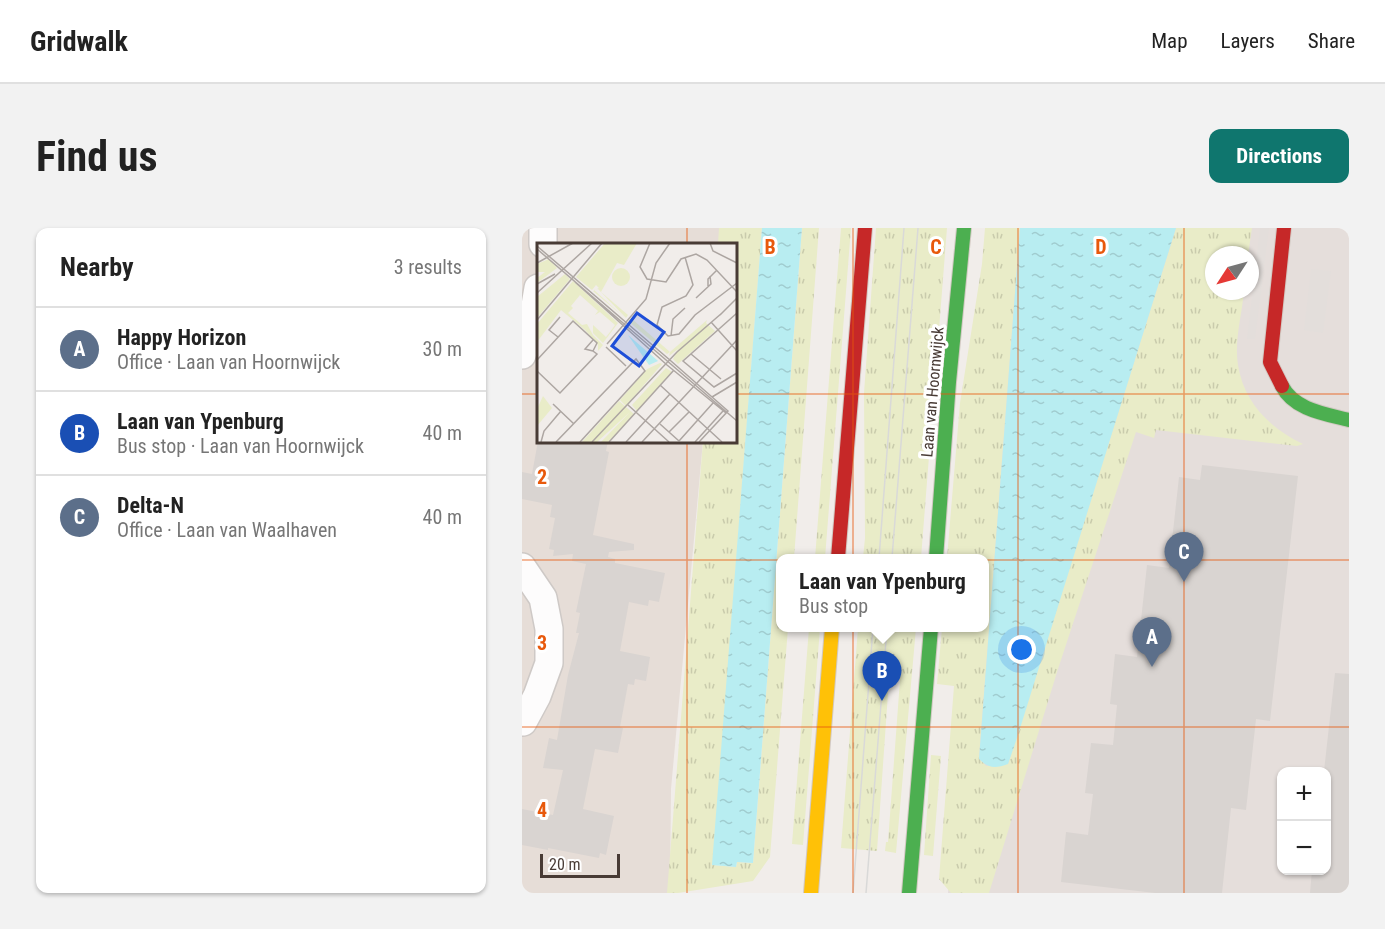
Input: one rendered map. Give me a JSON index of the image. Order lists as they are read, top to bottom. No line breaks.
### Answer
{"streets":{"main road":["Laan van Hoornwijck"]},"scale_bar":"20 m","north":"bottom left","page":{"header":"Gridwalk","nav":["Map","Layers","Share"],"buttons":"Directions","title":"Find us","heading":["Nearby","3 results"],"list":[{"mark":"A","name":"Happy Horizon","note":"Office · Laan van Hoornwijck","value":"30 m"},{"mark":"B","name":"Laan van Ypenburg","note":"Bus stop · Laan van Hoornwijck","value":"40 m"},{"mark":"C","name":"Delta-N","note":"Office · Laan van Waalhaven","value":"40 m"}],"pins":["C","A","B"],"popup":["Laan van Ypenburg","Bus stop"],"map_buttons":["+","−"],"scale":"20 m"},"grid":{"columns":["B","C","D"],"rows":["2","3","4"]}}
